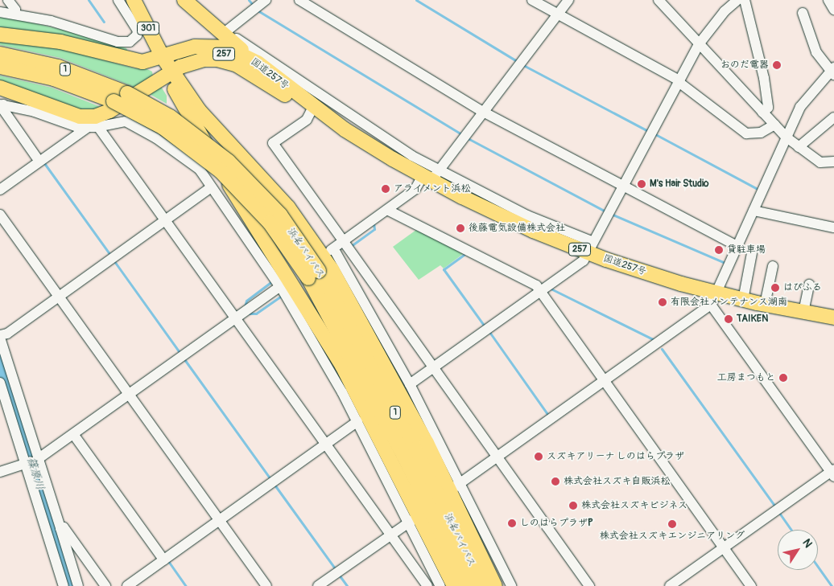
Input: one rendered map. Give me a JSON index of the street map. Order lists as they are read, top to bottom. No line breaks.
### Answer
{"streets":{"highway":["301","257","1","国道257号","浜名バイパス"]},"crossings":[["301","257"],["301","国道257号"],["257","国道257号"]],"water":["篠原川"],"places":["おのだ電器","M's Hair Studio","アライメント浜松","後藤電気設備株式会社","貸駐車場","はぴふる","有限会社メンテナンス湖南","TAIKEN","工房まつもと","スズキアリーナ しのはらプラザ","株式会社スズキ自販浜松","株式会社スズキビジネス","しのはらプラザP","株式会社スズキエンジニアリング"],"north":"top right"}
